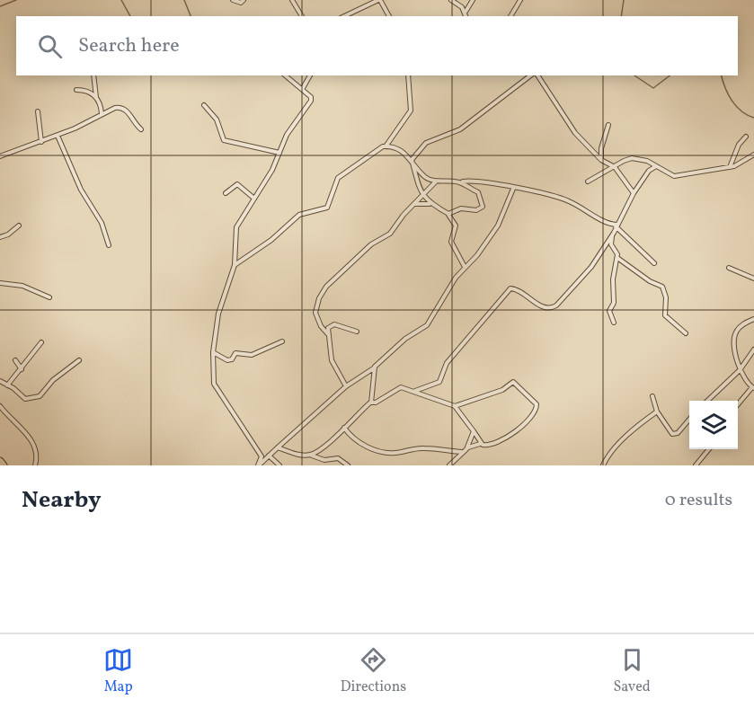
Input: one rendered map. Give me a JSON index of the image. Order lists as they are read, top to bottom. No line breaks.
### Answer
{"page":{"search":"Search here","heading":["Nearby","0 results"],"nav":["Map","Directions","Saved"]}}
